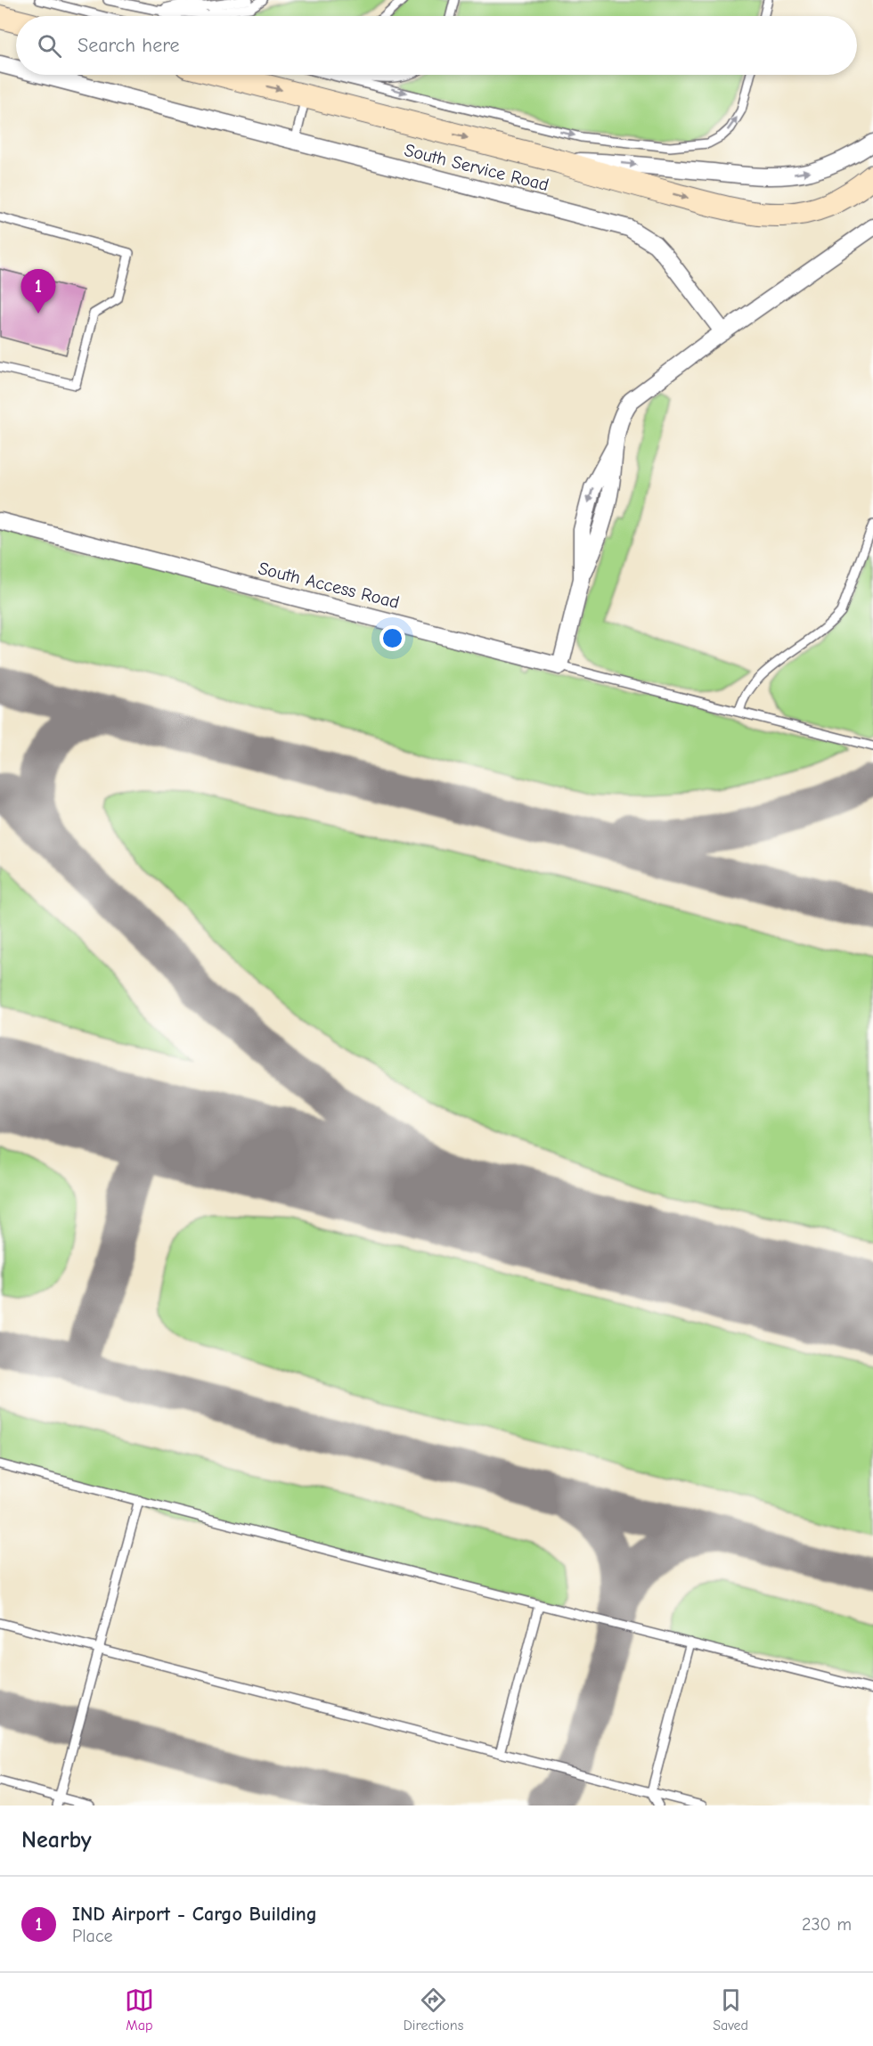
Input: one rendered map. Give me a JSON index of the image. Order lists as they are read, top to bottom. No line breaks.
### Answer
{"streets":{"street":["South Service Road","South Access Road"]},"page":{"search":"Search here","pins":"1","heading":"Nearby","list":[{"mark":"1","name":"IND Airport - Cargo Building","note":"Place","value":"230 m"}],"nav":["Map","Directions","Saved"]}}
